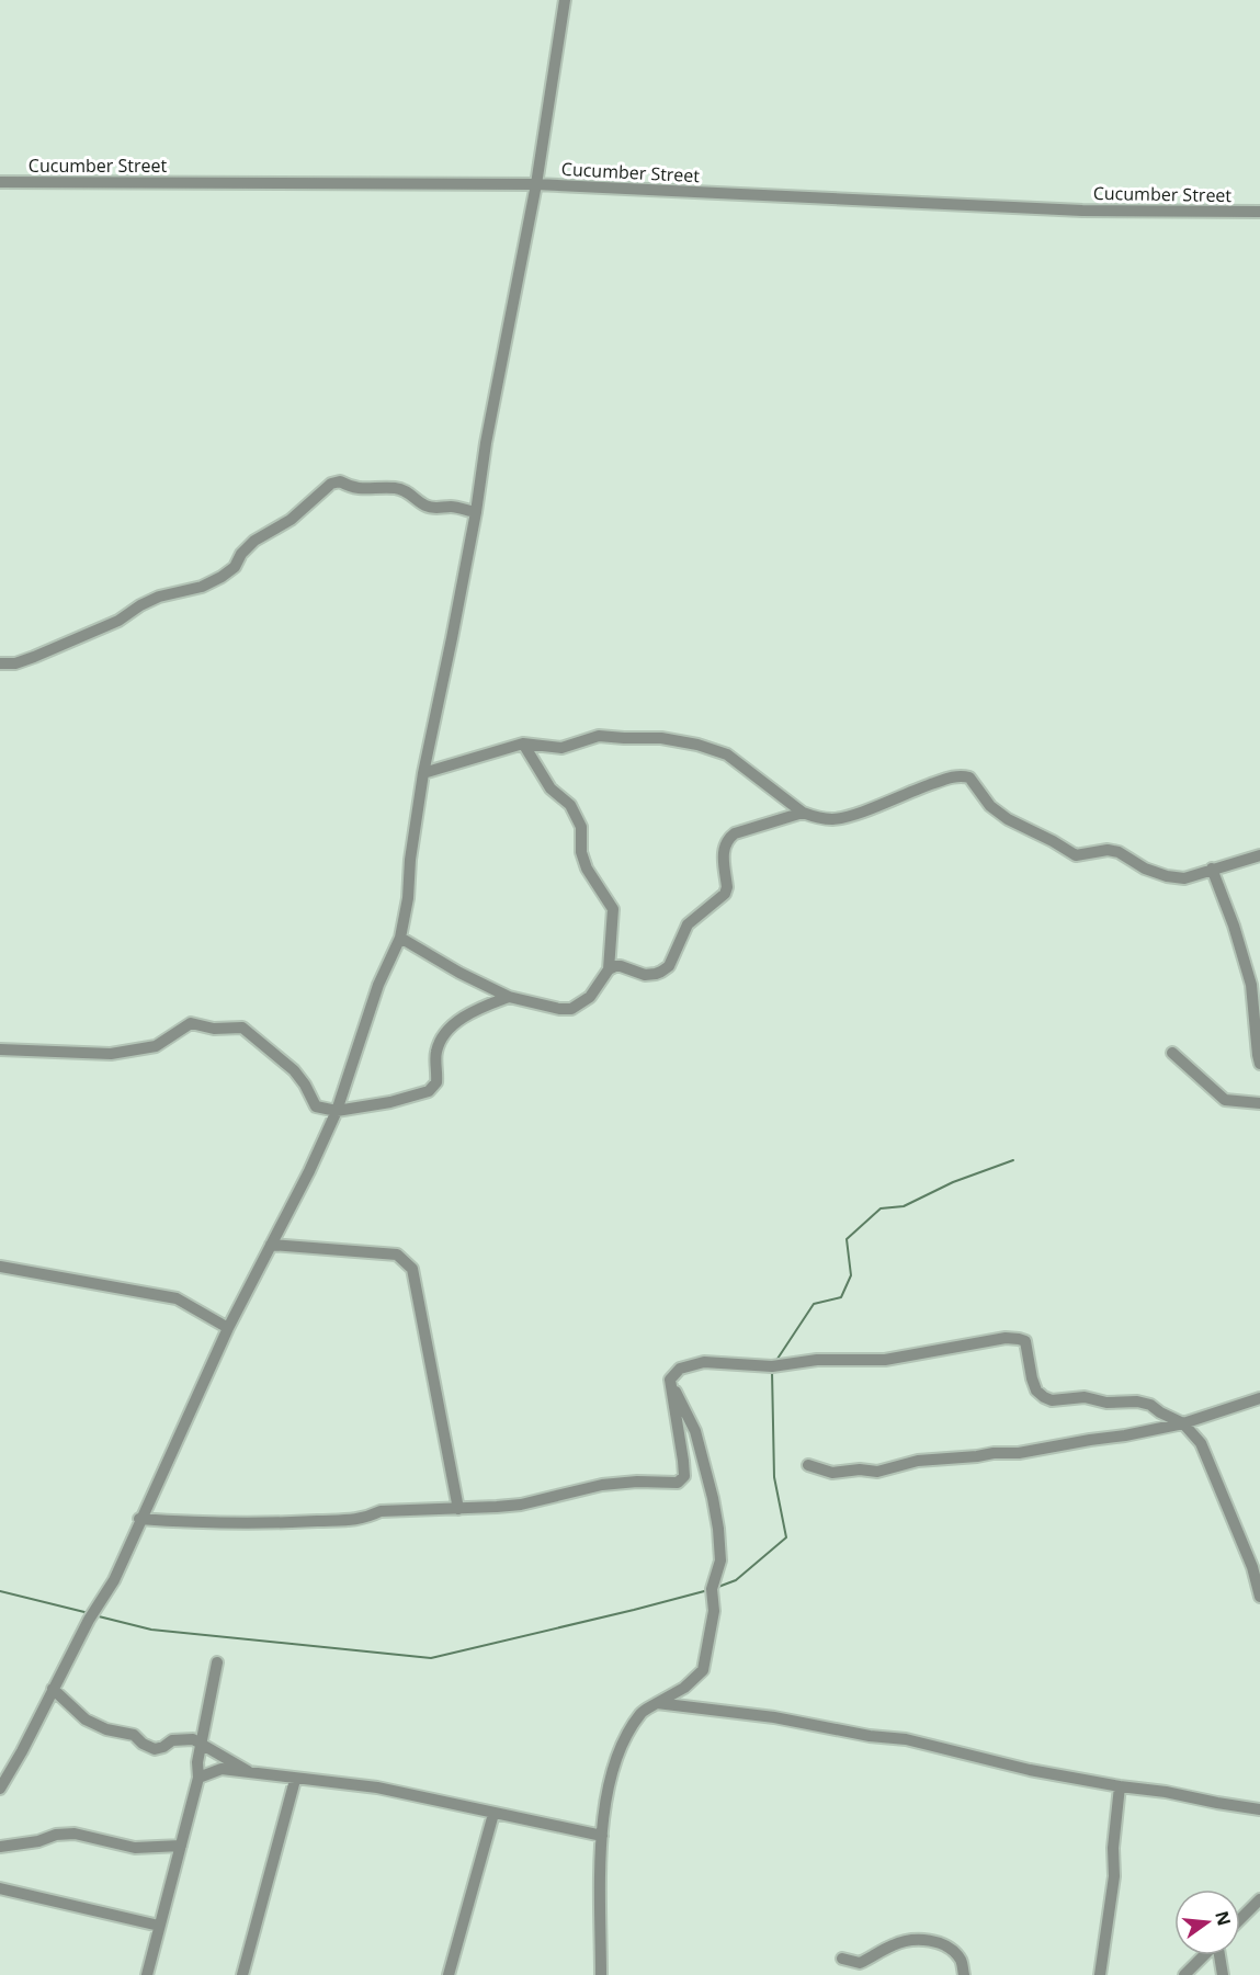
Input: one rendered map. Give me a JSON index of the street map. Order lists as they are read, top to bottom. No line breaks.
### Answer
{"streets":{"street":["Cucumber Street"]},"north":"right"}
